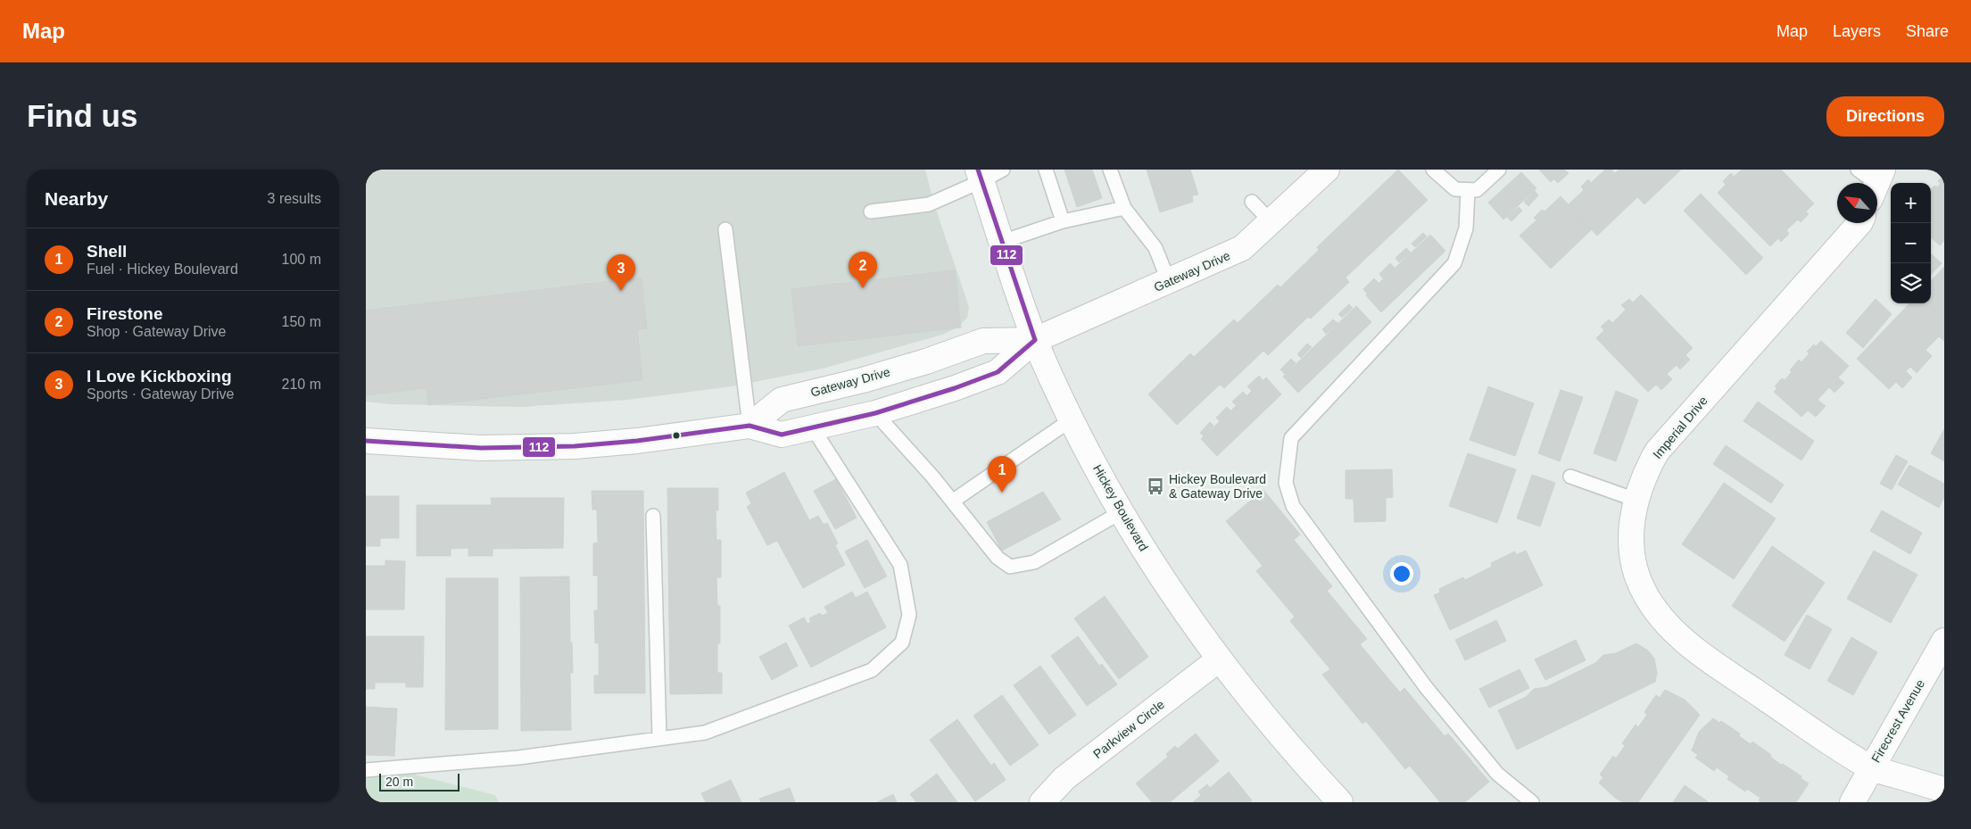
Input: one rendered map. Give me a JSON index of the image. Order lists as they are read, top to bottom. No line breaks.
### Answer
{"streets":{"street":["Gateway Drive","Imperial Drive","Hickey Boulevard","Firecrest Avenue","Parkview Circle"]},"crossings":[["Gateway Drive","Hickey Boulevard"],["Imperial Drive","Firecrest Avenue"],["Hickey Boulevard","Parkview Circle"]],"places":{"bus stop":["Hickey Boulevard & Gateway Drive"]},"lines":["transit line 112"],"scale_bar":"20 m","north":"top left","page":{"header":"Map","nav":["Map","Layers","Share"],"buttons":"Directions","title":"Find us","heading":["Nearby","3 results"],"map_buttons":["+","−"],"list":[{"mark":"1","name":"Shell","note":"Fuel · Hickey Boulevard","value":"100 m"},{"mark":"2","name":"Firestone","note":"Shop · Gateway Drive","value":"150 m"},{"mark":"3","name":"I Love Kickboxing","note":"Sports · Gateway Drive","value":"210 m"}],"pins":["2","3","1"],"scale":"20 m"}}
